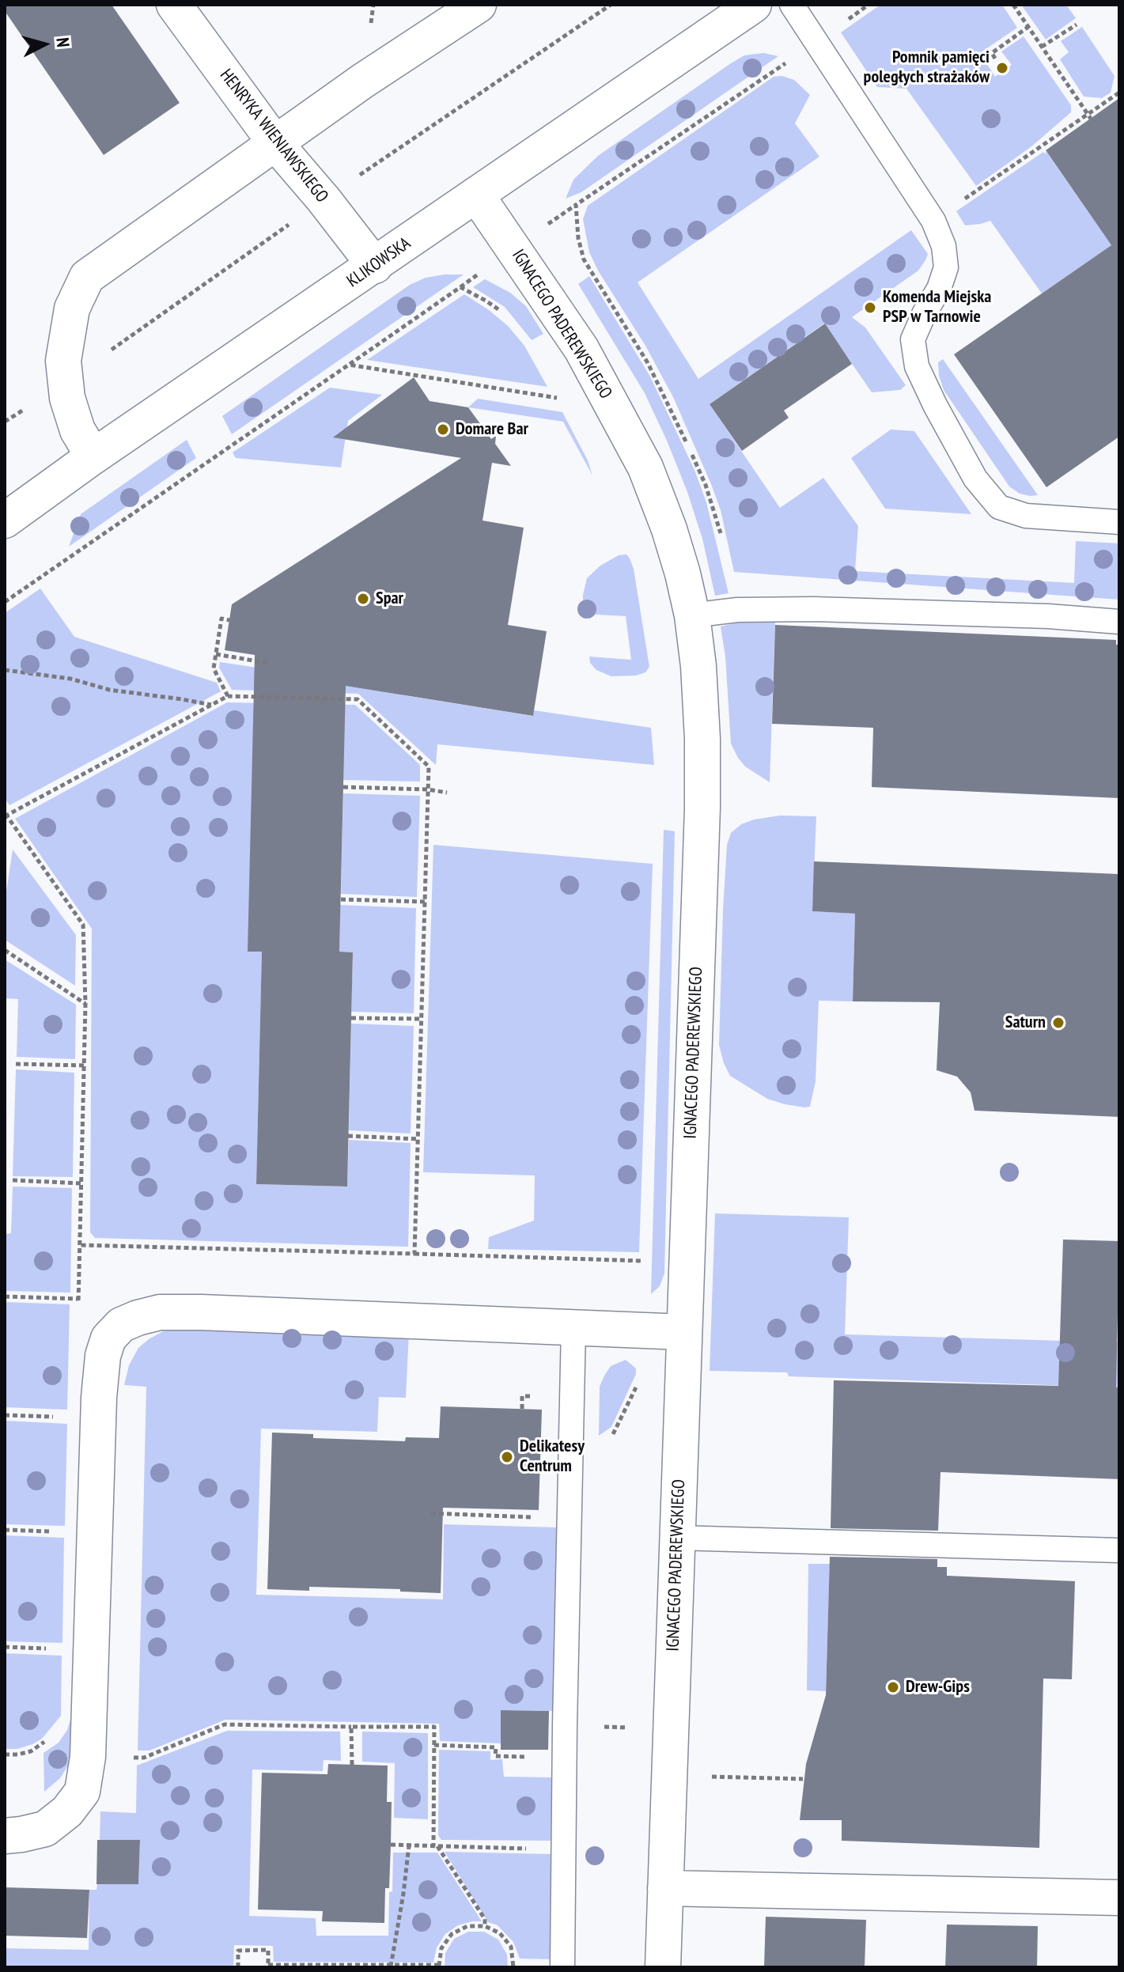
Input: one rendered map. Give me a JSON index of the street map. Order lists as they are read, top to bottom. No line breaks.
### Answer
{"streets":{"street":["HENRYKA WIENIAWSKIEGO","KLIKOWSKA","IGNACEGO PADEREWSKIEGO"]},"crossings":[["HENRYKA WIENIAWSKIEGO","KLIKOWSKA"],["KLIKOWSKA","IGNACEGO PADEREWSKIEGO"]],"places":["Pomnik pamięci poległych strażaków","Komenda Miejska PSP w Tarnowie","Domare Bar","Spar","Saturn","Delikatesy Centrum","Drew-Gips"],"north":"right"}
